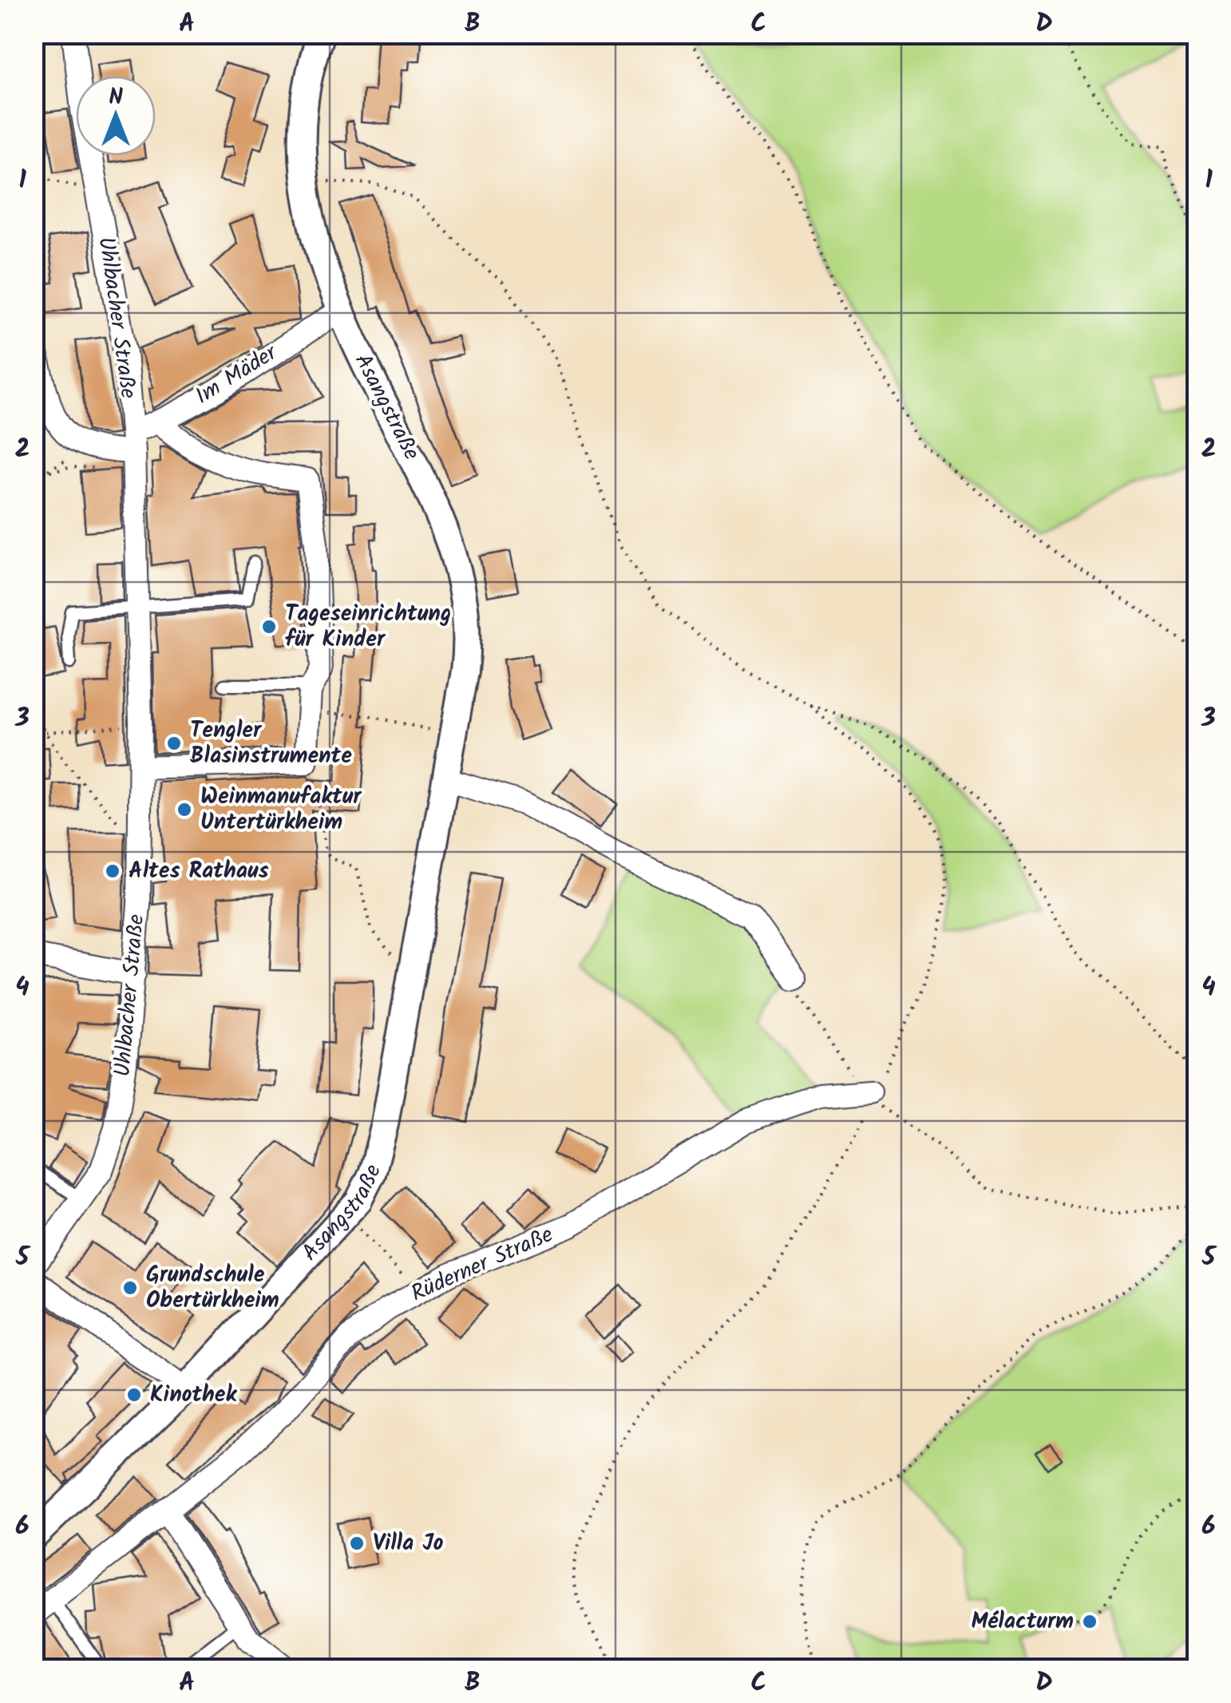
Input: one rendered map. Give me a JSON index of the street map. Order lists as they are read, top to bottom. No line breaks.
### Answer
{"streets":{"street":["Uhlbacher Straße","Im Mäder","Asangstraße","Rüderner Straße"]},"crossings":[["Uhlbacher Straße","Im Mäder"],["Im Mäder","Asangstraße"]],"places":["Tageseinrichtung für Kinder","Tengler Blasinstrumente","Weinmanufaktur Untertürkheim","Altes Rathaus","Grundschule Obertürkheim","Kinothek","Villa Jo","Mélacturm"],"north":"top","grid":{"columns":["A","B","C","D"],"rows":["1","2","3","4","5","6"]}}
